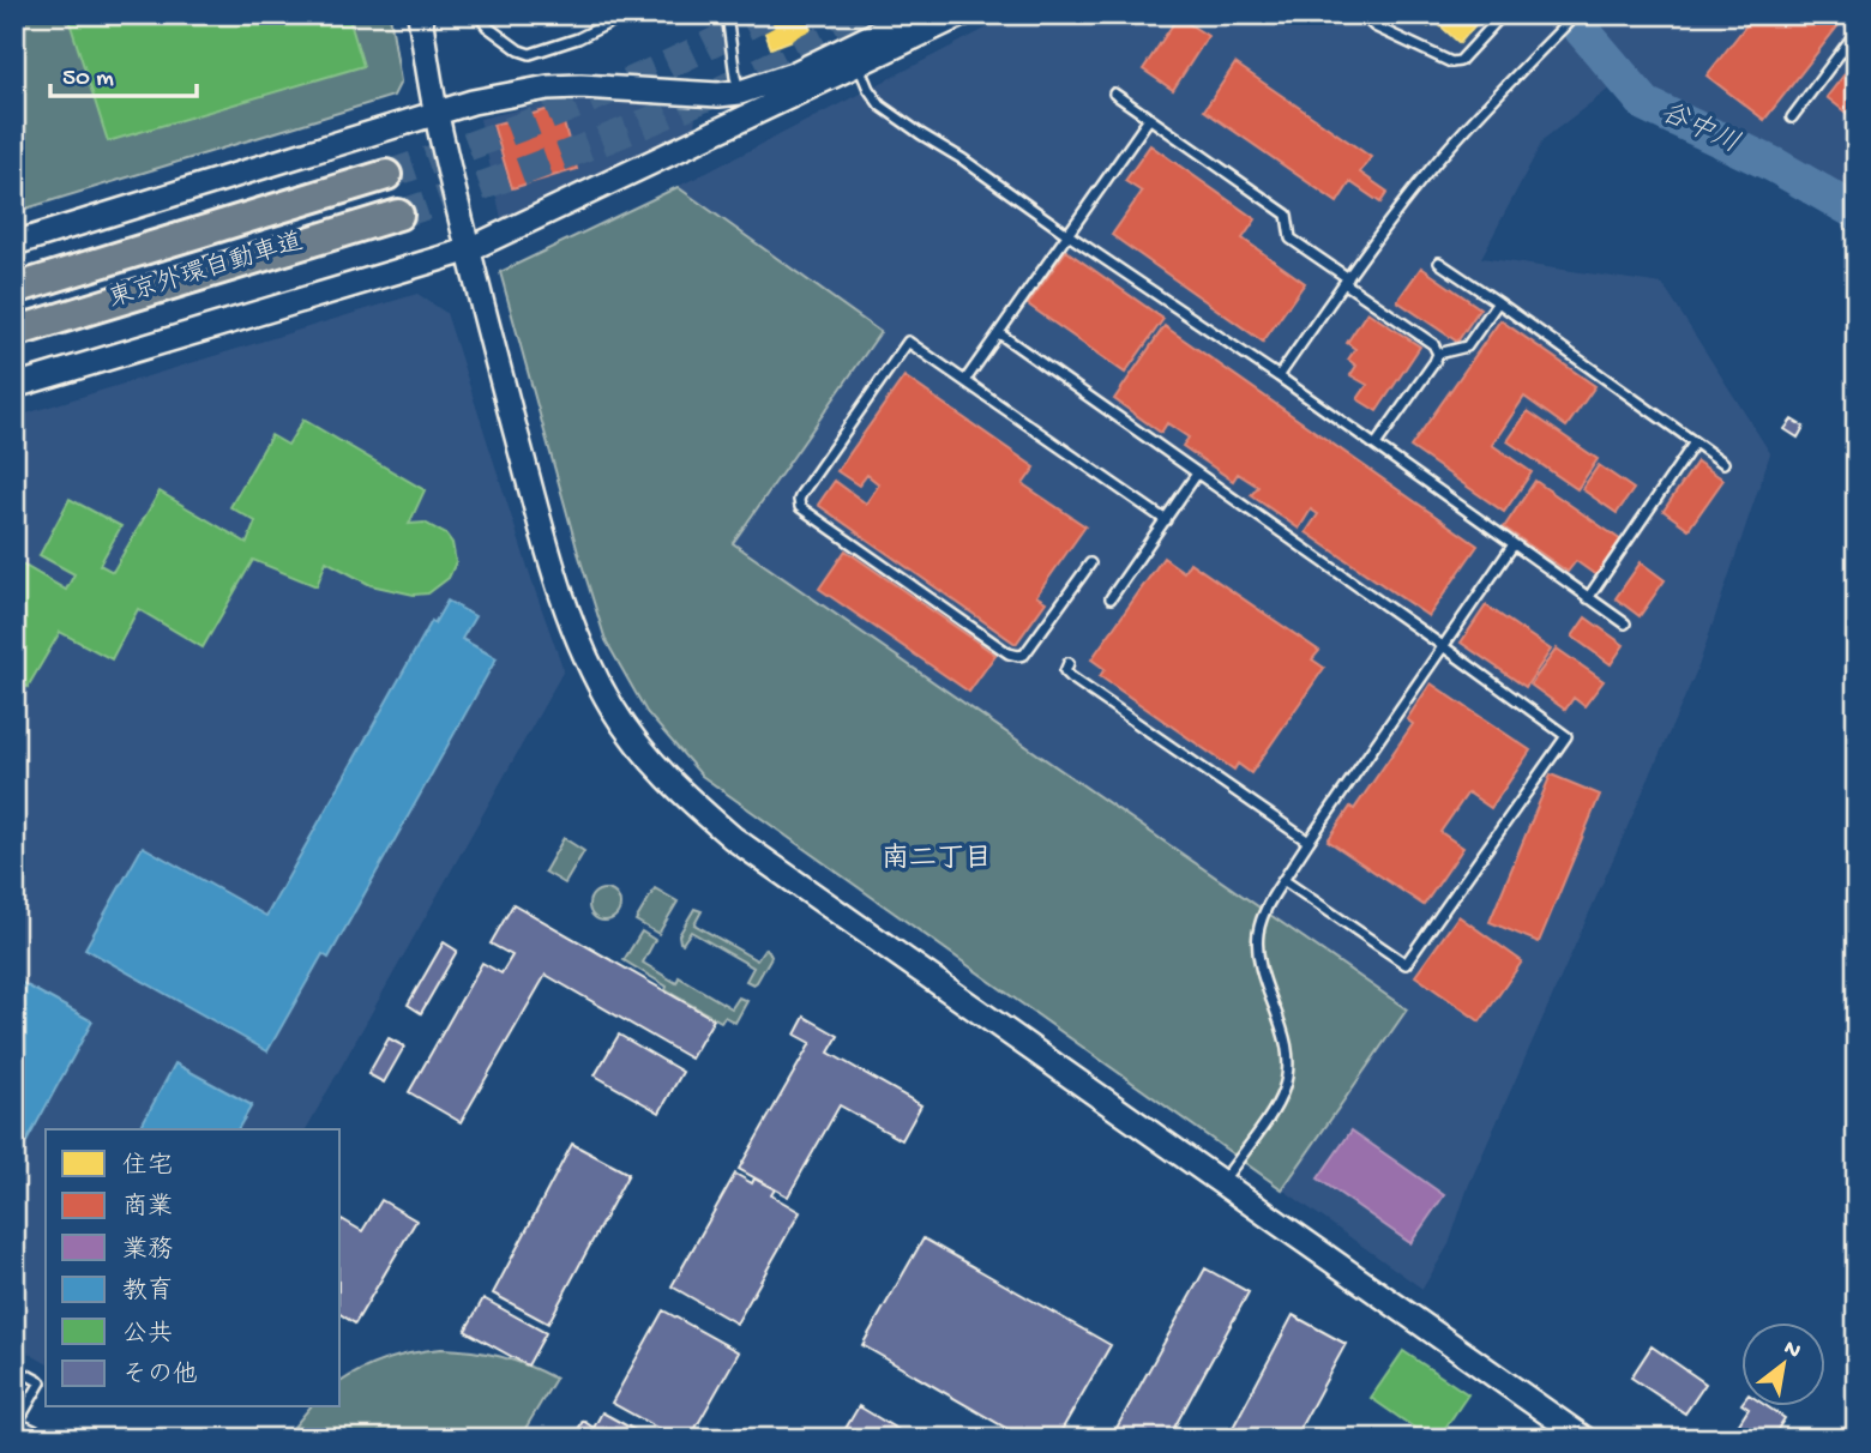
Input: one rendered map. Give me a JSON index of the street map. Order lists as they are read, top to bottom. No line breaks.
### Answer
{"streets":{"highway":["東京外環自動車道"]},"districts":["南二丁目"],"water":["谷中川"],"legend":["住宅","商業","業務","教育","公共","その他"],"scale_bar":"50 m","north":"top right"}
